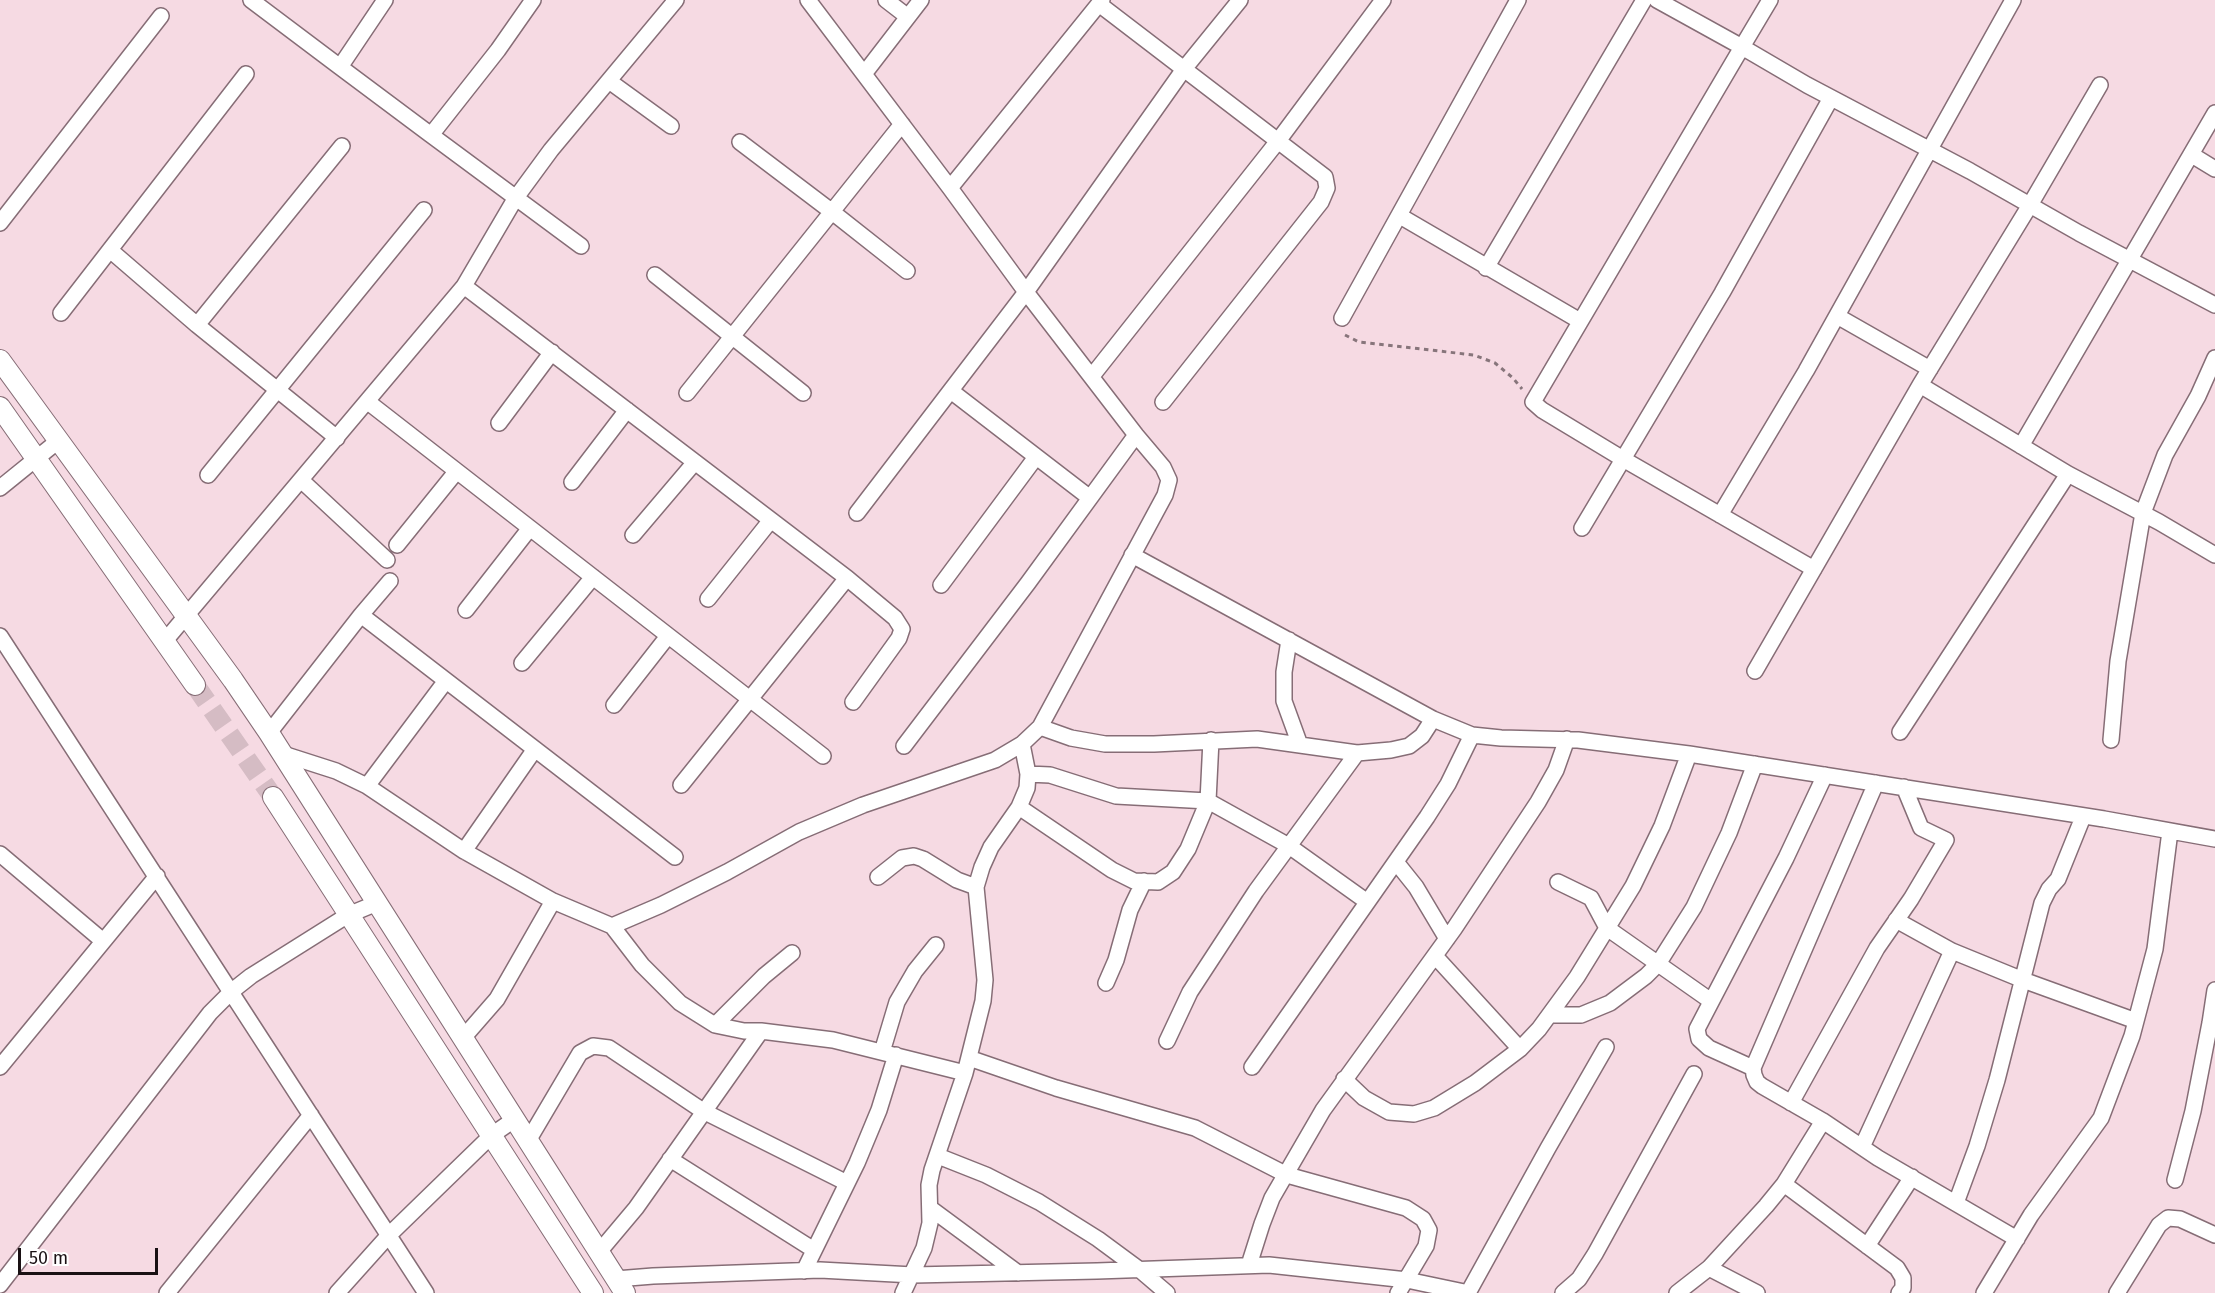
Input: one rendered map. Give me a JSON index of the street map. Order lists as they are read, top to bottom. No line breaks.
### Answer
{"scale_bar":"50 m"}
